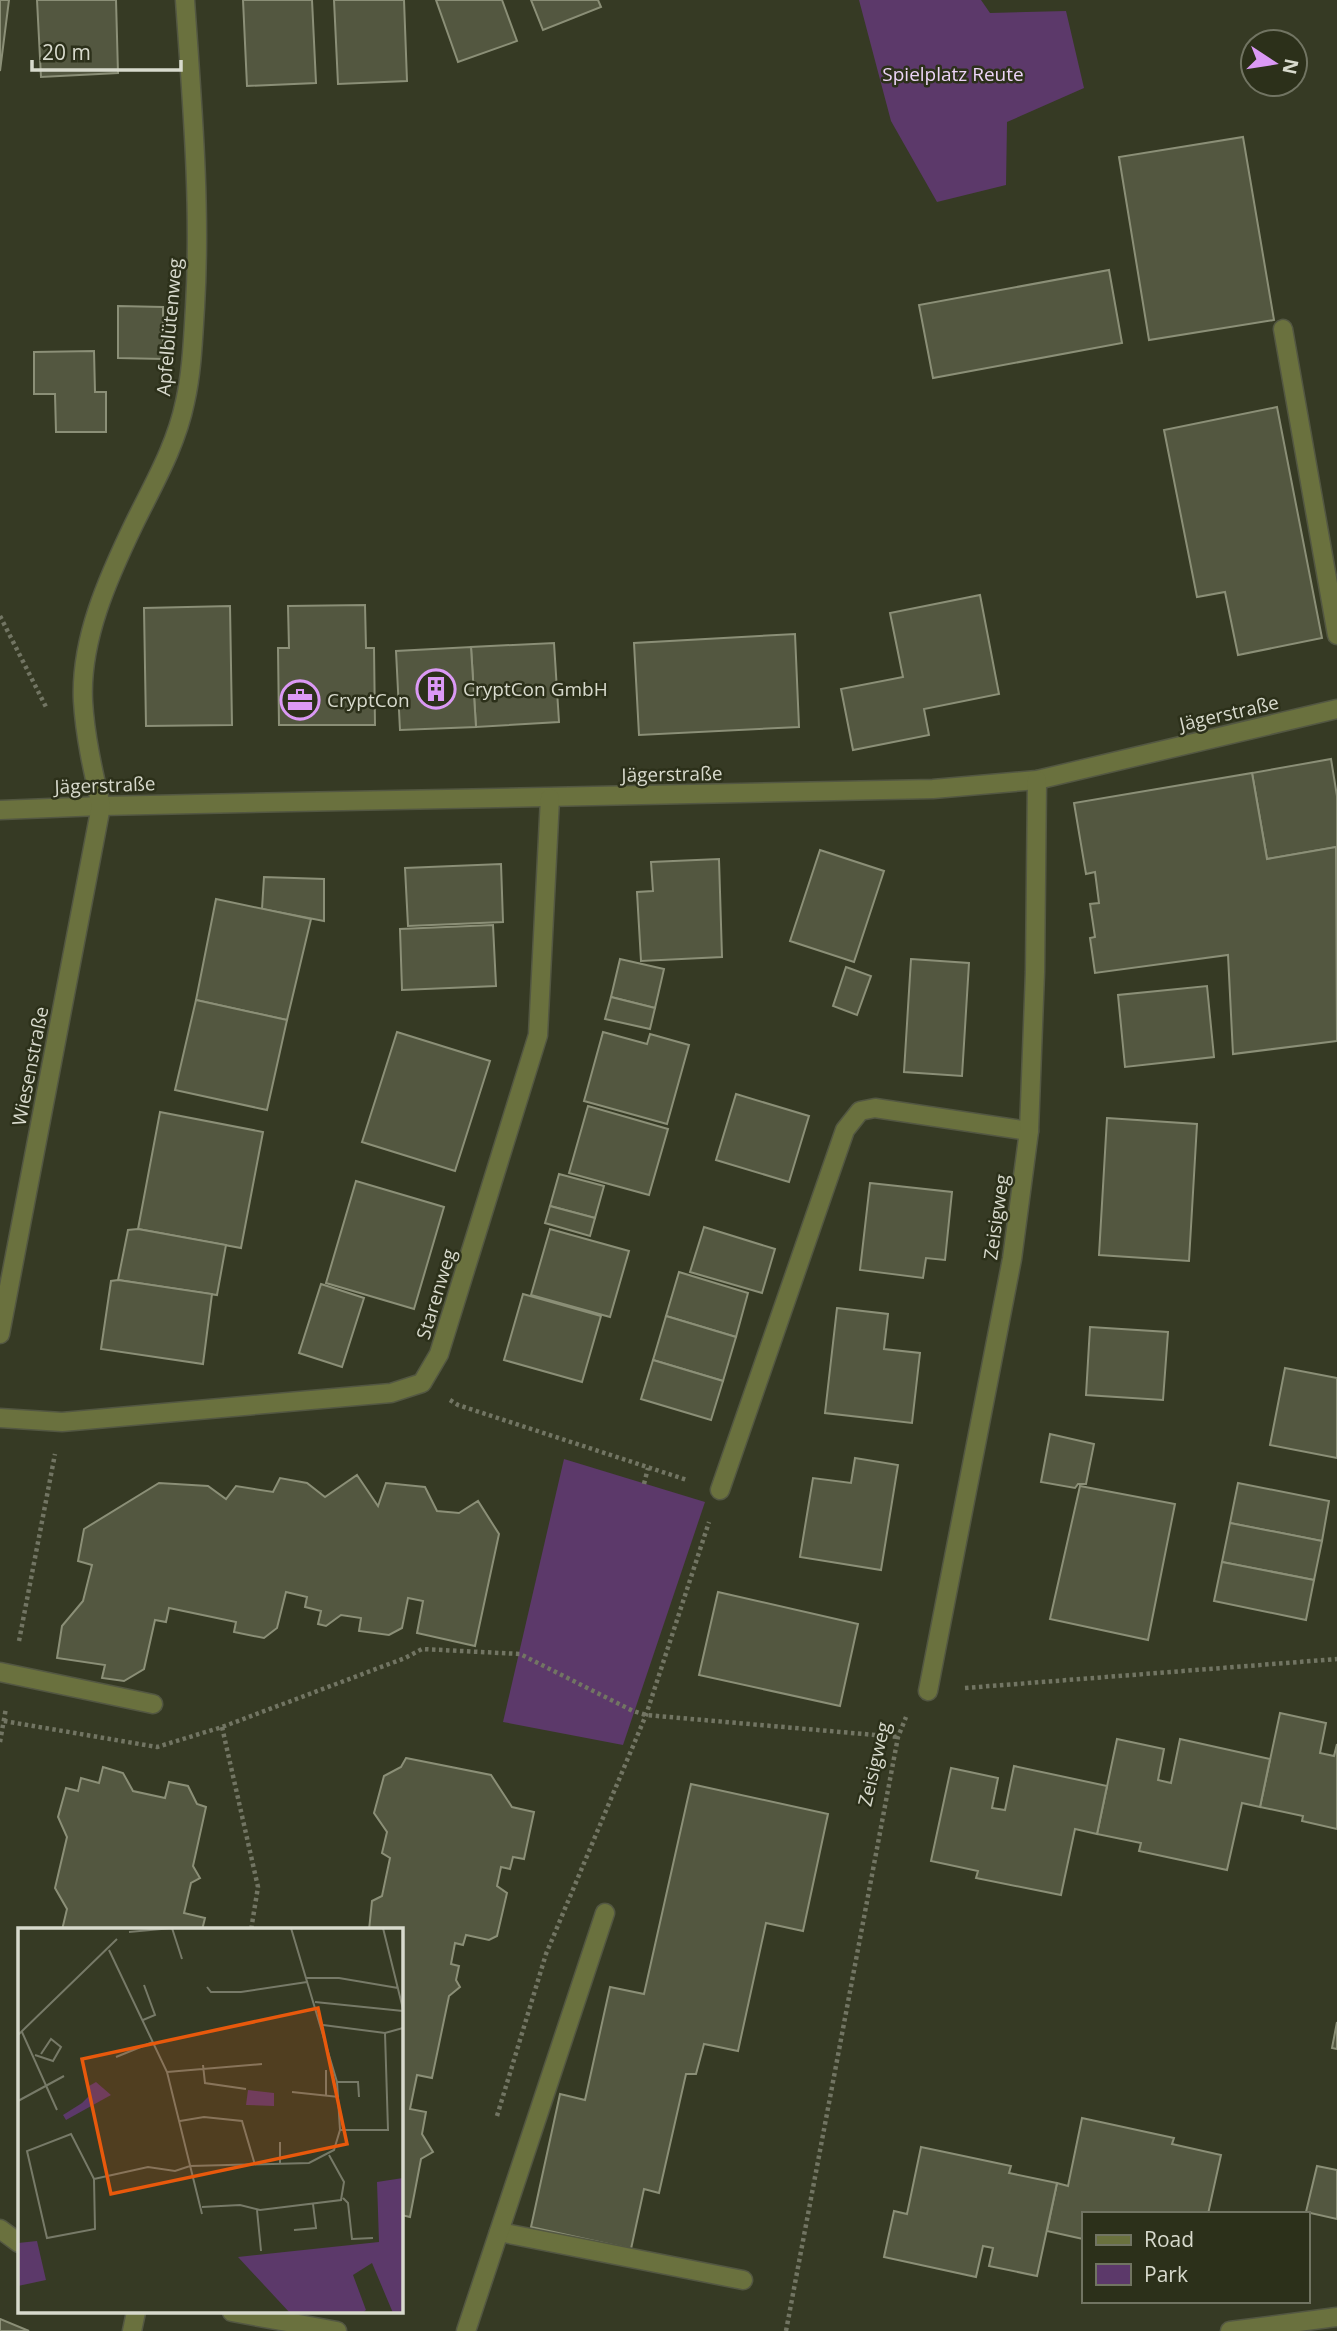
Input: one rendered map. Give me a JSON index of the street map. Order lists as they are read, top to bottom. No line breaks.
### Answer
{"streets":{"street":["Apfelblütenweg","Jägerstraße","Wiesenstraße","Zeisigweg","Starenweg"]},"crossings":[["Apfelblütenweg","Jägerstraße"],["Apfelblütenweg","Wiesenstraße"],["Jägerstraße","Wiesenstraße"],["Jägerstraße","Zeisigweg"],["Jägerstraße","Starenweg"]],"parks":["Spielplatz Reute"],"places":{"building":["CryptCon GmbH"],"office":["CryptCon"]},"legend":["Road","Park"],"scale_bar":"20 m","north":"right"}
